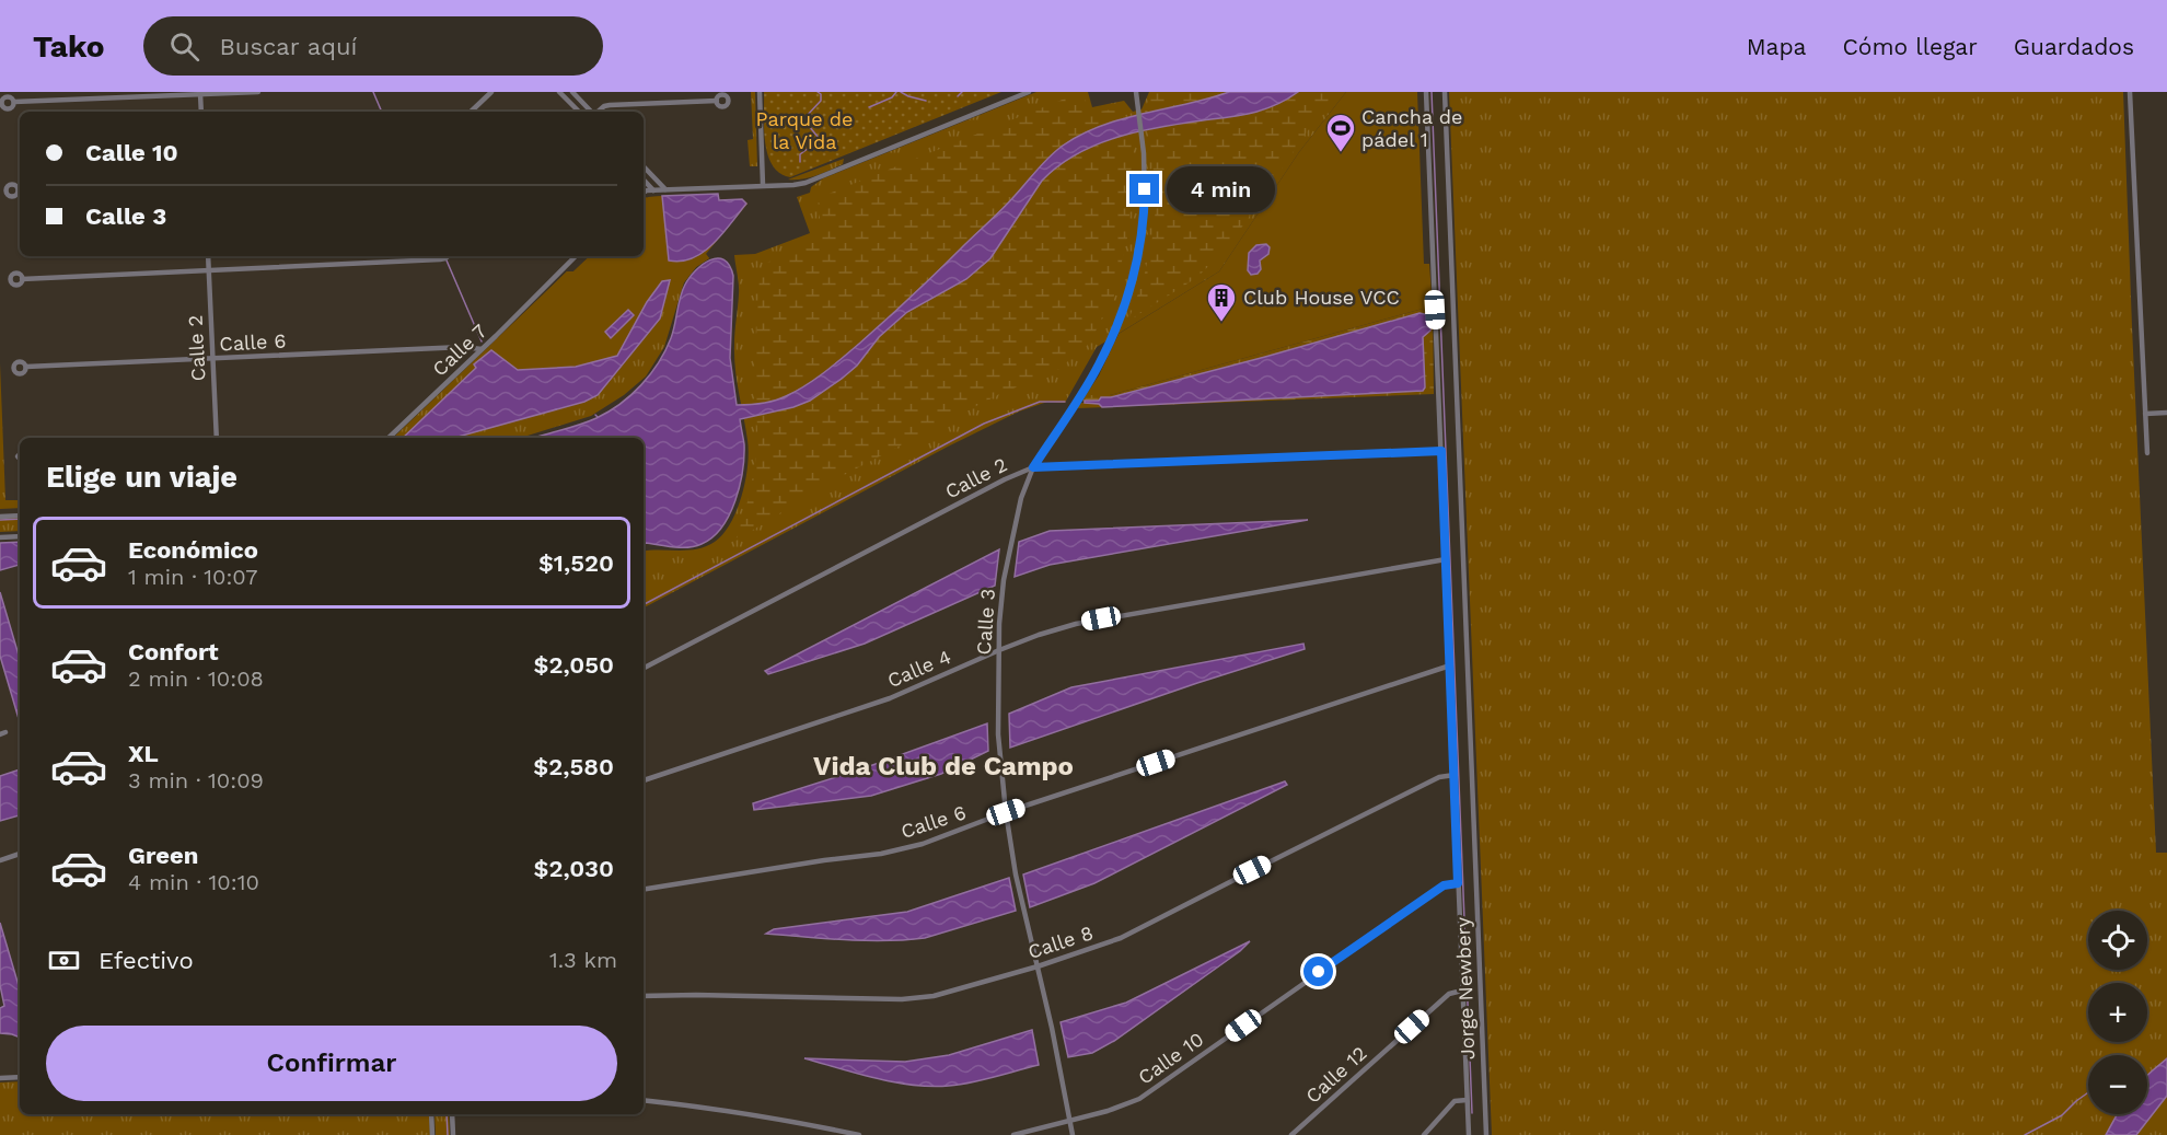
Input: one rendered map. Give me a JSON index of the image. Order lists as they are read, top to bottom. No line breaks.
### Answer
{"streets":{"street":["Calle 6","Calle 2","Calle 7","Calle 3","Calle 4","Calle 8","Jorge Newbery","Calle 10","Calle 12"]},"crossings":[["Calle 6","Calle 2"],["Calle 6","Calle 7"],["Calle 6","Calle 3"],["Calle 2","Calle 3"],["Calle 3","Calle 4"],["Calle 3","Calle 8"],["Calle 3","Calle 10"]],"districts":["Vida Club de Campo"],"parks":["Parque de la Vida"],"places":{"sports":["Cancha de pádel 1"],"building":["Club House VCC"]},"page":{"header":"Tako","search":"Buscar aquí","nav":["Mapa","Cómo llegar","Guardados"],"banner":["Calle 10","Calle 3"],"bubble":"4 min","heading":"Elige un viaje","list":[{"name":"Económico","note":"1 min · 10:07","value":"$1,520"},{"name":"Confort","note":"2 min · 10:08","value":"$2,050"},{"name":"XL","note":"3 min · 10:09","value":"$2,580"},{"name":"Green","note":"4 min · 10:10","value":"$2,030"}],"map_buttons":["+","−"],"pay":["Efectivo","1.3 km"],"buttons":"Confirmar"}}
